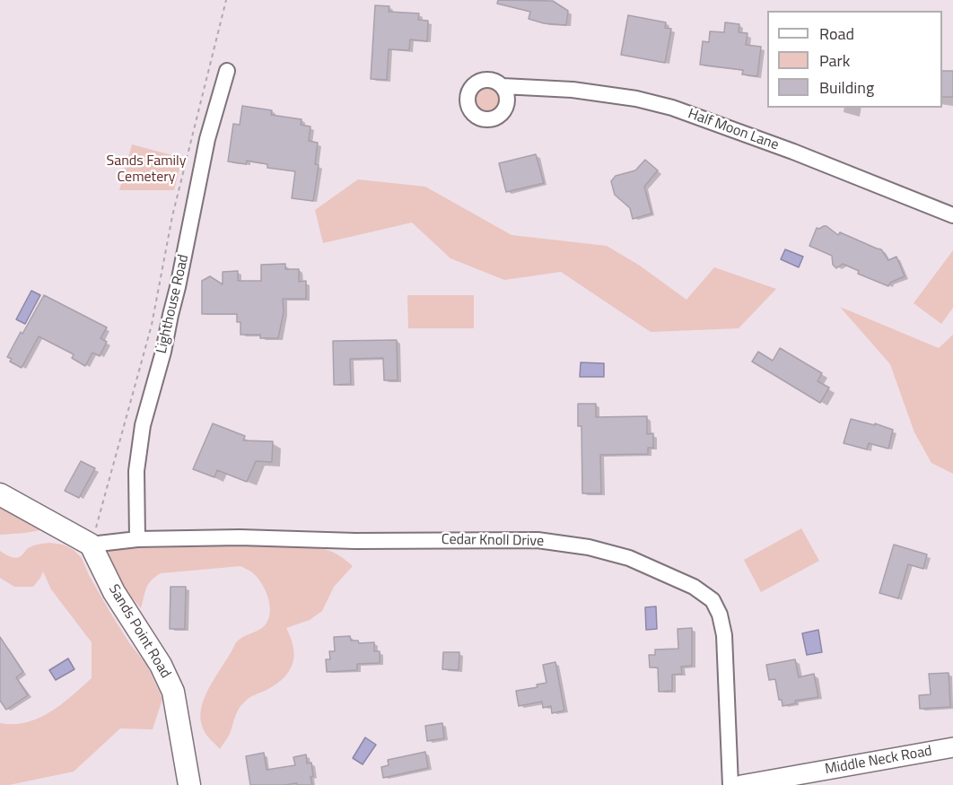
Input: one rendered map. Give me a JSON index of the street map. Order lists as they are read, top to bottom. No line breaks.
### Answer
{"streets":{"main road":["Sands Point Road"],"street":["Half Moon Lane","Lighthouse Road","Cedar Knoll Drive","Middle Neck Road"]},"crossings":[["Lighthouse Road","Cedar Knoll Drive"]],"parks":["Sands Family Cemetery"],"legend":["Road","Park","Building"]}
